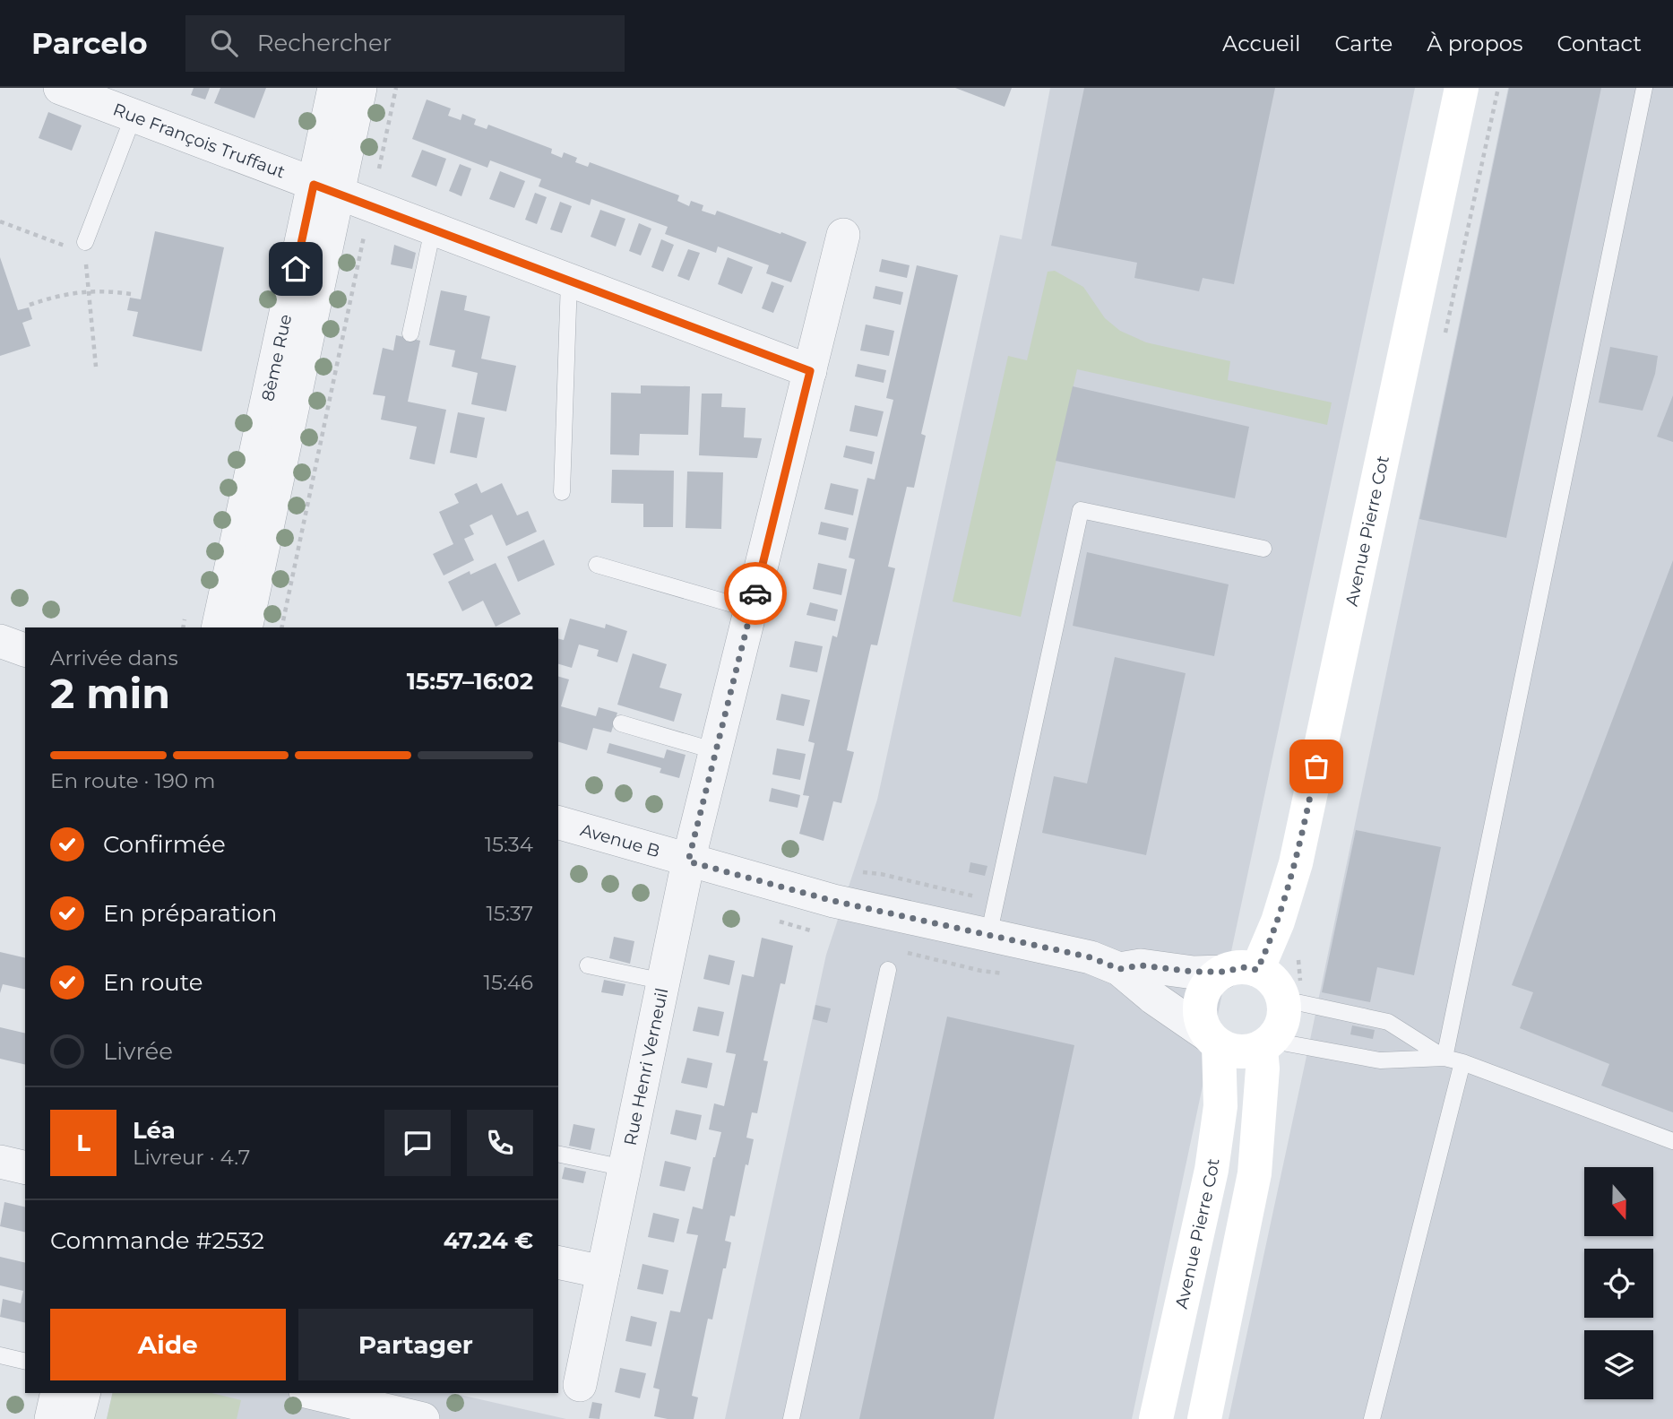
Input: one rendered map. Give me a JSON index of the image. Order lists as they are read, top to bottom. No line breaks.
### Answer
{"streets":{"street":["Rue François Truffaut","8ème Rue","Avenue Pierre Cot","Avenue B","Rue Henri Verneuil"]},"crossings":[["Rue François Truffaut","8ème Rue"],["Rue François Truffaut","Rue Henri Verneuil"],["Avenue Pierre Cot","Avenue B"],["Avenue B","Rue Henri Verneuil"]],"north":"bottom","page":{"header":"Parcelo","search":"Rechercher","nav":["Accueil","Carte","À propos","Contact"],"heading":["2 min","Arrivée dans","15:57–16:02"],"panel":["Léa","Livreur · 4.7","Commande #2532","47.24 €"],"bar":"En route · 190 m","list":[["Confirmée","15:34"],["En préparation","15:37"],["En route","15:46"],"Livrée"],"round":"L","buttons":["Aide","Partager"]}}
